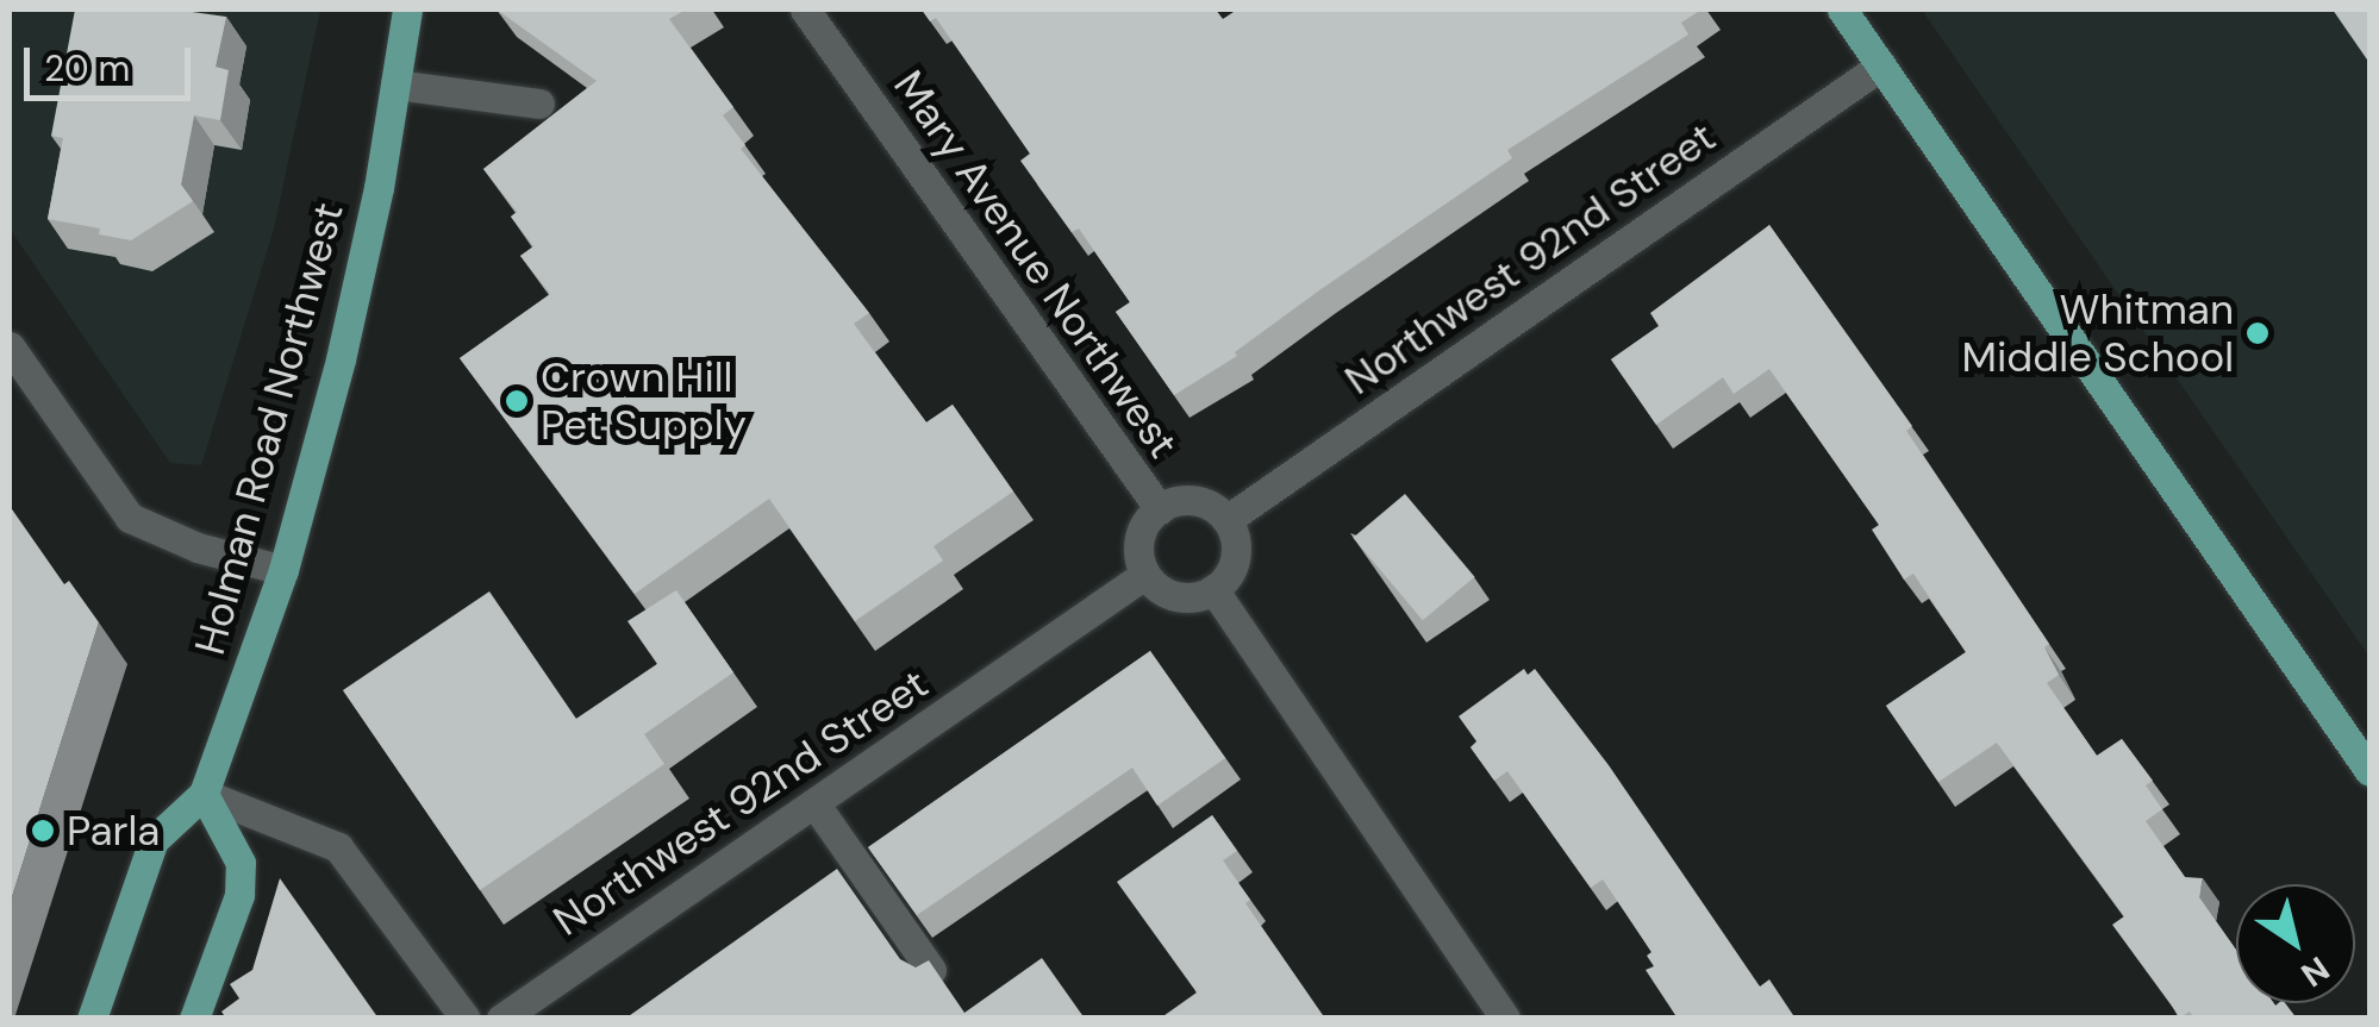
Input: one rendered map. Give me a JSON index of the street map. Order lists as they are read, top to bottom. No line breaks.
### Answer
{"streets":{"main road":["Holman Road Northwest"],"street":["Northwest 92nd Street","Mary Avenue Northwest"]},"crossings":[["Northwest 92nd Street","Mary Avenue Northwest"]],"places":["Whitman Middle School","Crown Hill Pet Supply","Parla"],"scale_bar":"20 m","north":"bottom right"}
